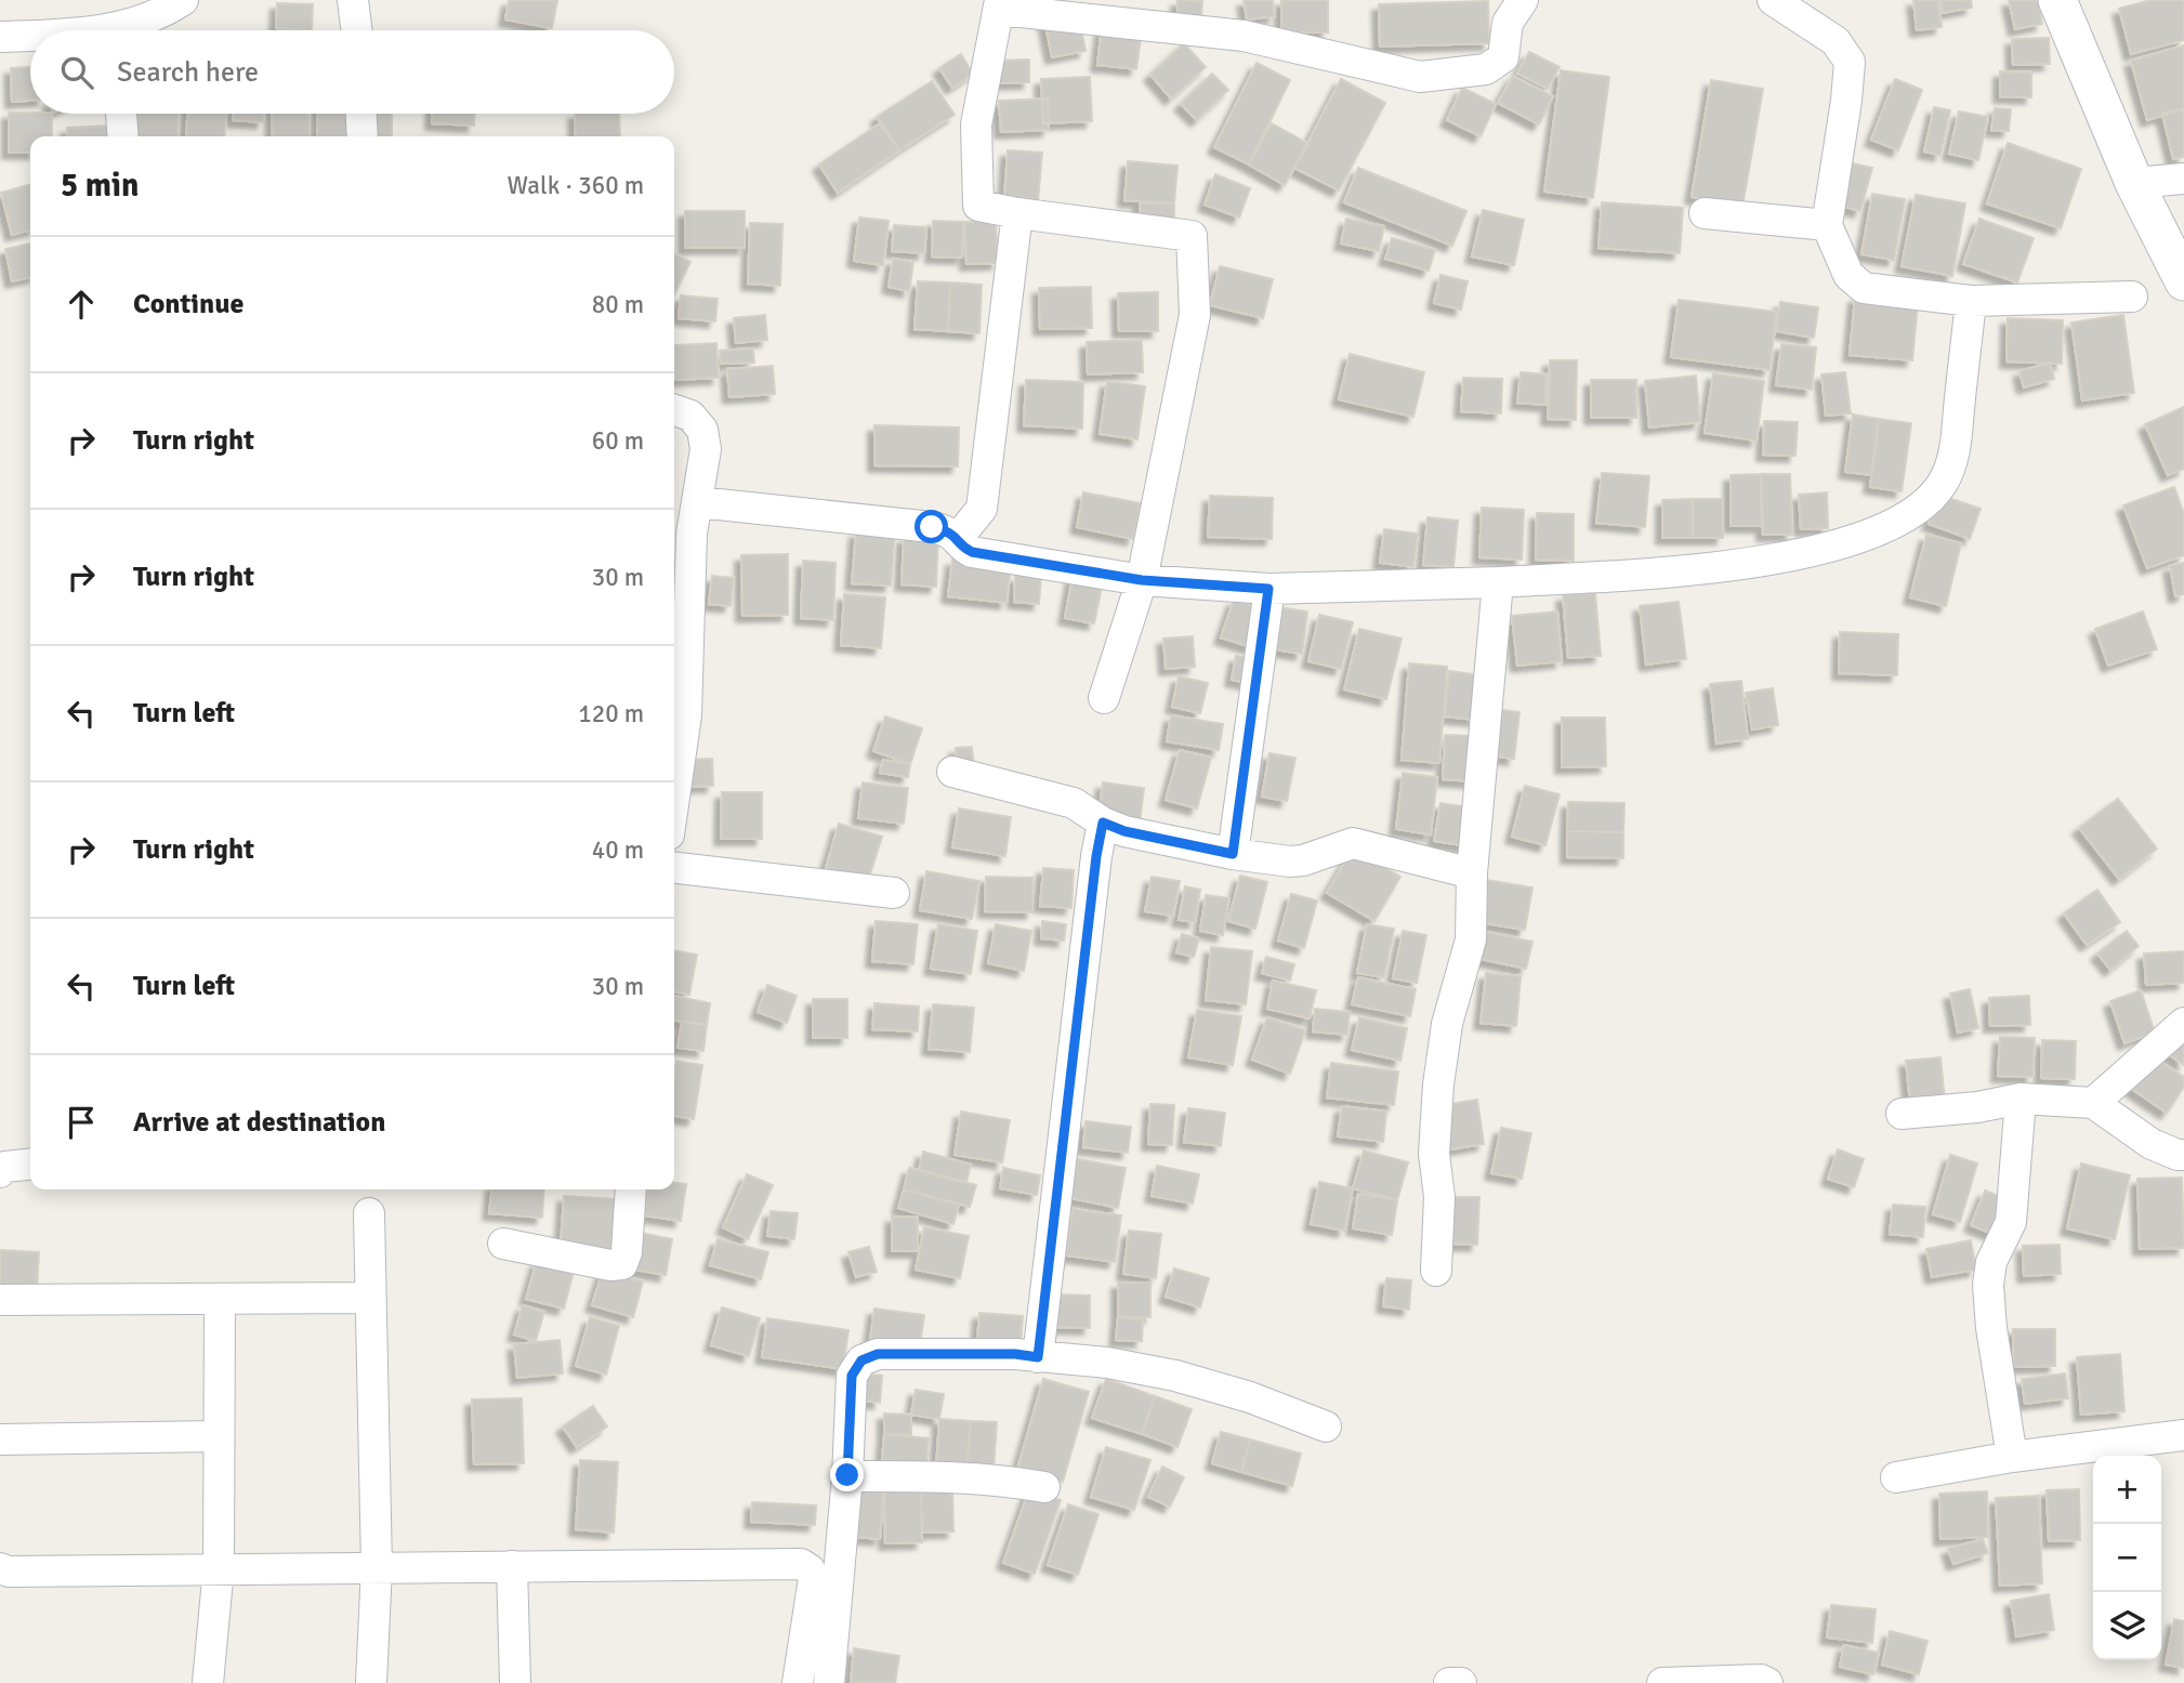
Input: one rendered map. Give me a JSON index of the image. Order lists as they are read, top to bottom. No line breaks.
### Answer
{"page":{"search":"Search here","heading":["5 min","Walk · 360 m"],"list":[["Continue","80 m"],["Turn right","60 m"],["Turn right","30 m"],["Turn left","120 m"],["Turn right","40 m"],["Turn left","30 m"],"Arrive at destination"],"map_buttons":["+","−"]}}
